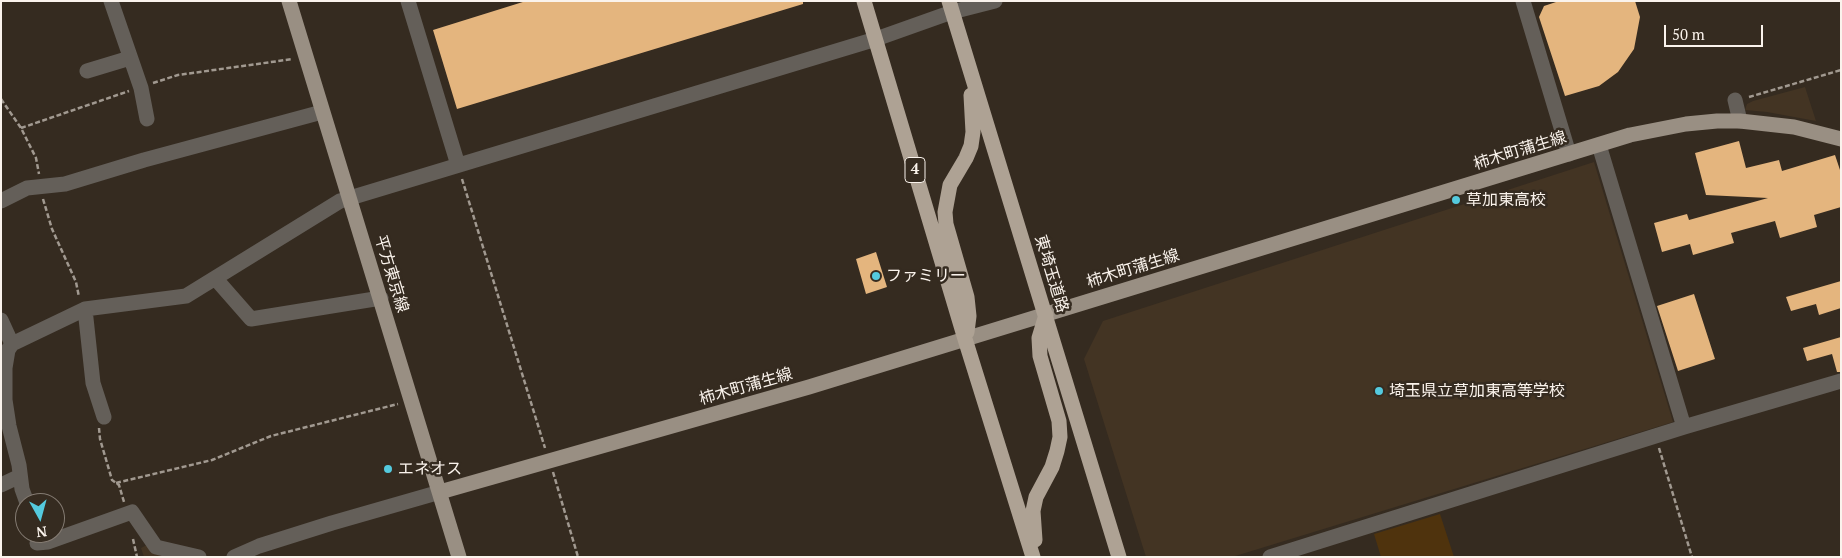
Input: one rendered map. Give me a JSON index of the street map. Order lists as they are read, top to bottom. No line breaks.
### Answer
{"streets":{"highway":["4","東埼玉道路"],"main road":["柿木町蒲生線","平方東京線"]},"crossings":[["柿木町蒲生線","4"],["柿木町蒲生線","平方東京線"],["柿木町蒲生線","東埼玉道路"],["4","東埼玉道路"]],"places":["草加東高校","ファミリー","埼玉県立草加東高等学校","エネオス"],"scale_bar":"50 m","north":"bottom"}
